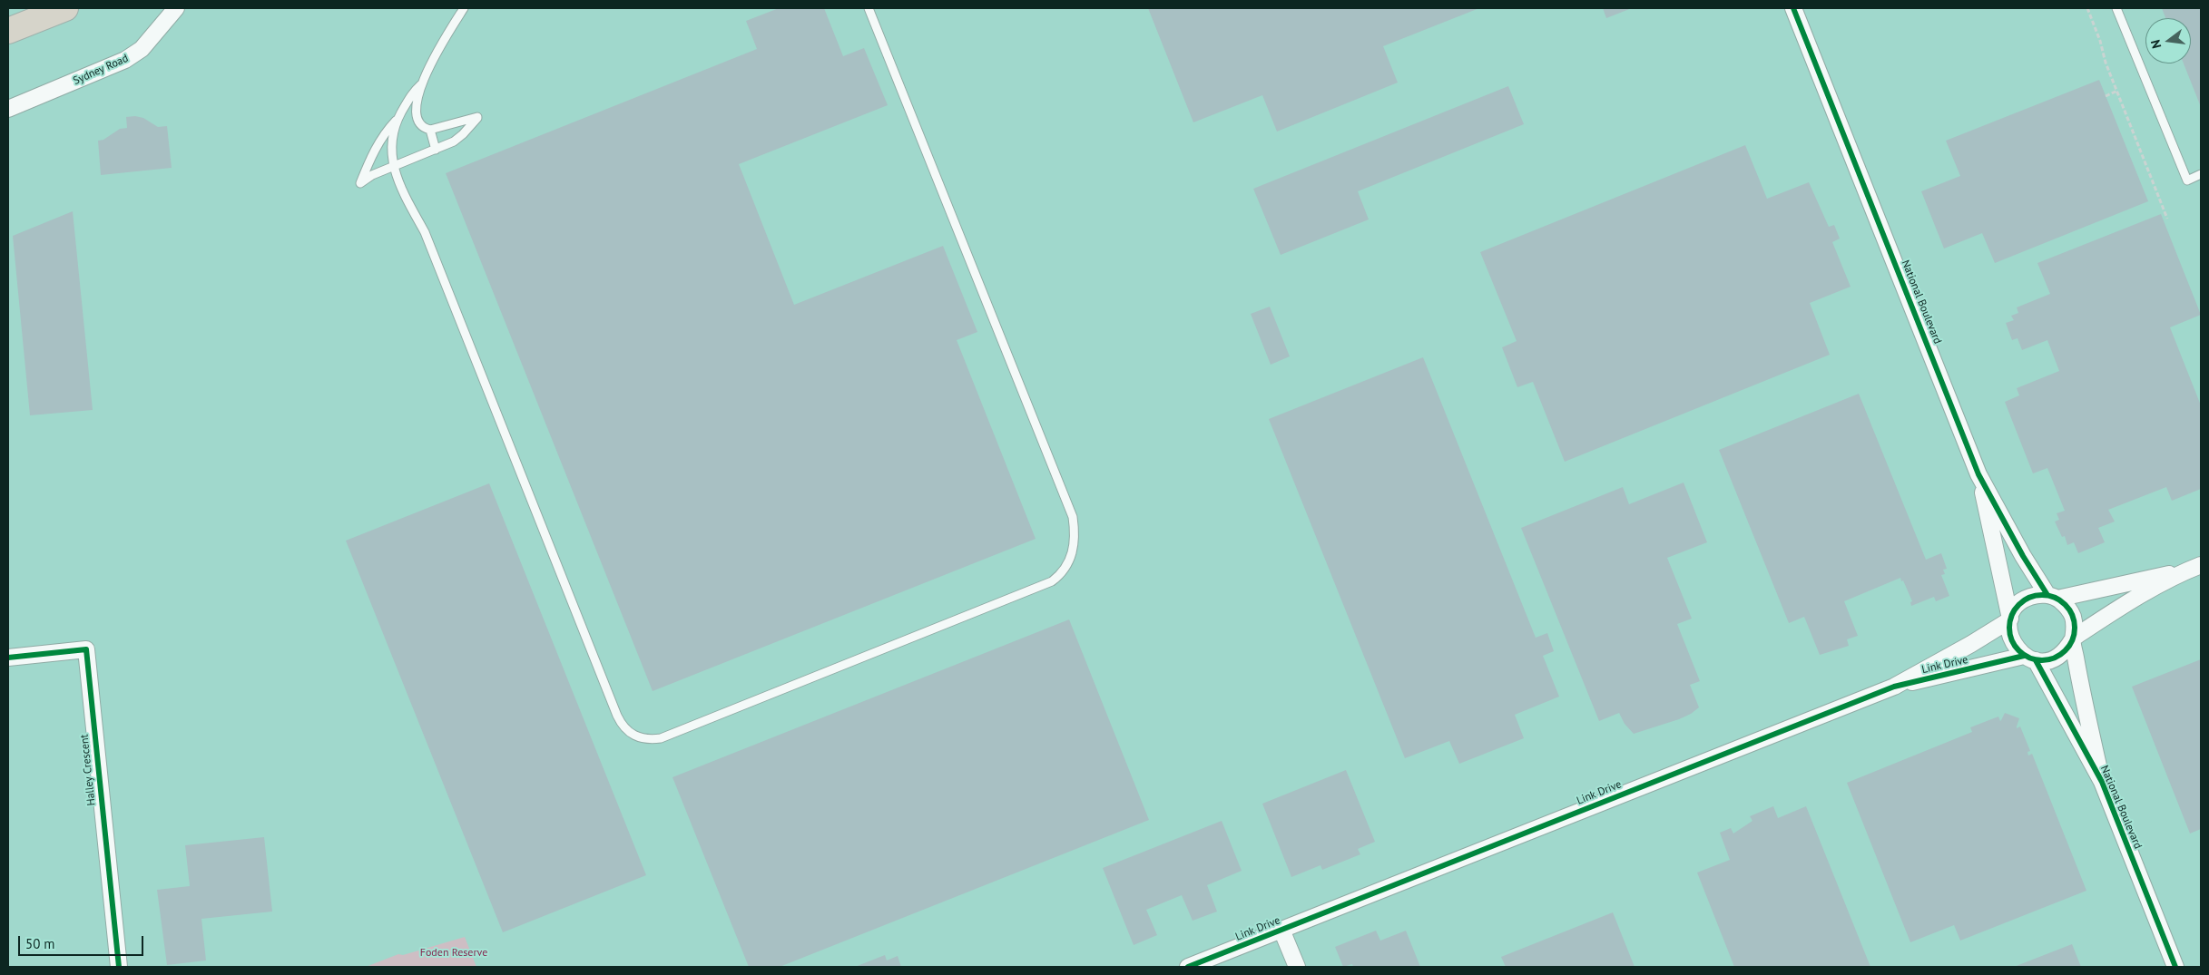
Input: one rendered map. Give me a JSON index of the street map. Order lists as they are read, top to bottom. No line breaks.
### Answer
{"streets":{"street":["Sydney Road","National Boulevard","Link Drive","Halley Crescent"]},"crossings":[["National Boulevard","Link Drive"]],"parks":["Foden Reserve"],"scale_bar":"50 m","north":"left"}
